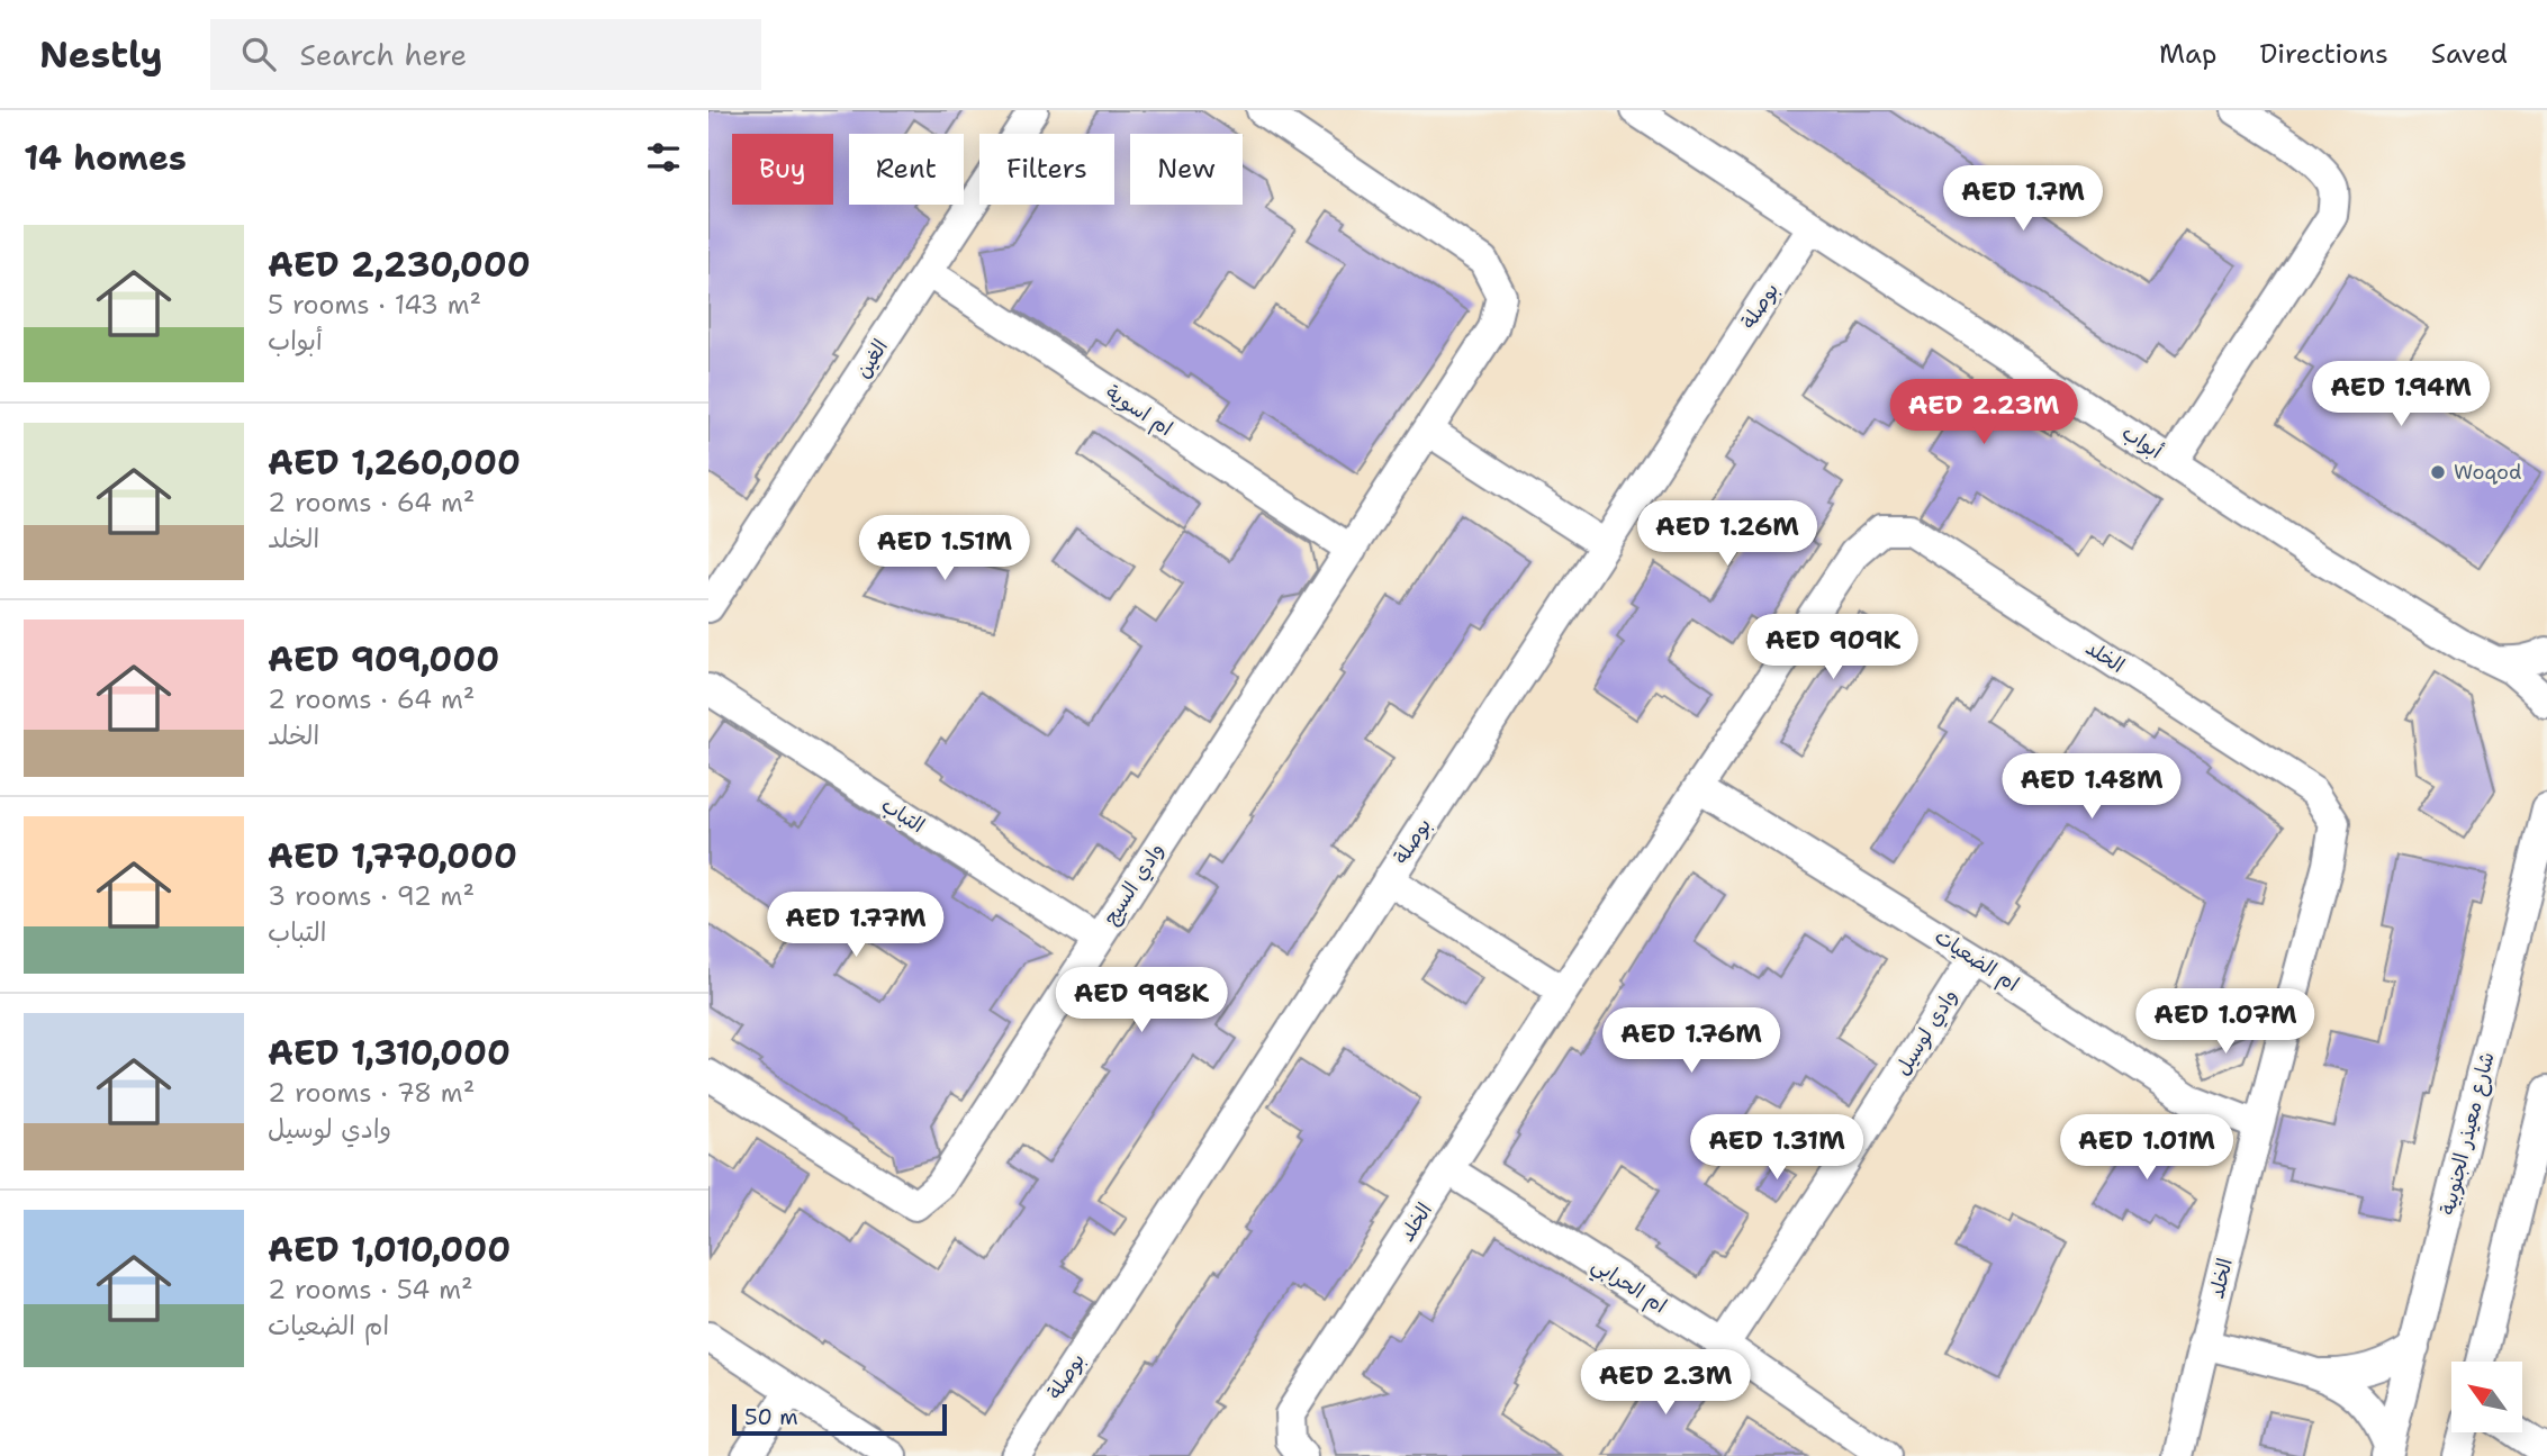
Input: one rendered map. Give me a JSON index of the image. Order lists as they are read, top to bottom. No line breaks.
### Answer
{"streets":{"street":["بوصلة","الغين","ام اسوية","أبواب","الخلد","التباب","وادي السيج","ام الضعيات","وادي لوسيل","شارع معيذر الجنوبية","ام الحرابي"]},"crossings":[["بوصلة","أبواب"],["الغين","ام اسوية"],["ام اسوية","وادي السيج"],["الخلد","ام الضعيات"],["الخلد","ام الحرابي"],["التباب","وادي السيج"],["ام الضعيات","وادي لوسيل"],["وادي لوسيل","ام الحرابي"]],"places":["Woqod"],"scale_bar":"50 m","north":"top left","page":{"header":"Nestly","search":"Search here","nav":["Map","Directions","Saved"],"heading":"14 homes","chip":["Buy","Rent","Filters","New"],"price":["AED 1.7M","AED 1.94M","AED 2.23M","AED 1.26M","AED 1.51M","AED 909K","AED 1.48M","AED 1.77M","AED 998K","AED 1.07M","AED 1.76M","AED 1.31M","AED 1.01M","AED 2.3M"],"list":[{"name":"AED 2,230,000","note":"5 rooms · 143 m² · أبواب"},{"name":"AED 1,260,000","note":"2 rooms · 64 m² · الخلد"},{"name":"AED 909,000","note":"2 rooms · 64 m² · الخلد"},{"name":"AED 1,770,000","note":"3 rooms · 92 m² · التباب"},{"name":"AED 1,310,000","note":"2 rooms · 78 m² · وادي لوسيل"},{"name":"AED 1,010,000","note":"2 rooms · 54 m² · ام الضعيات"}],"scale":"50 m"}}
